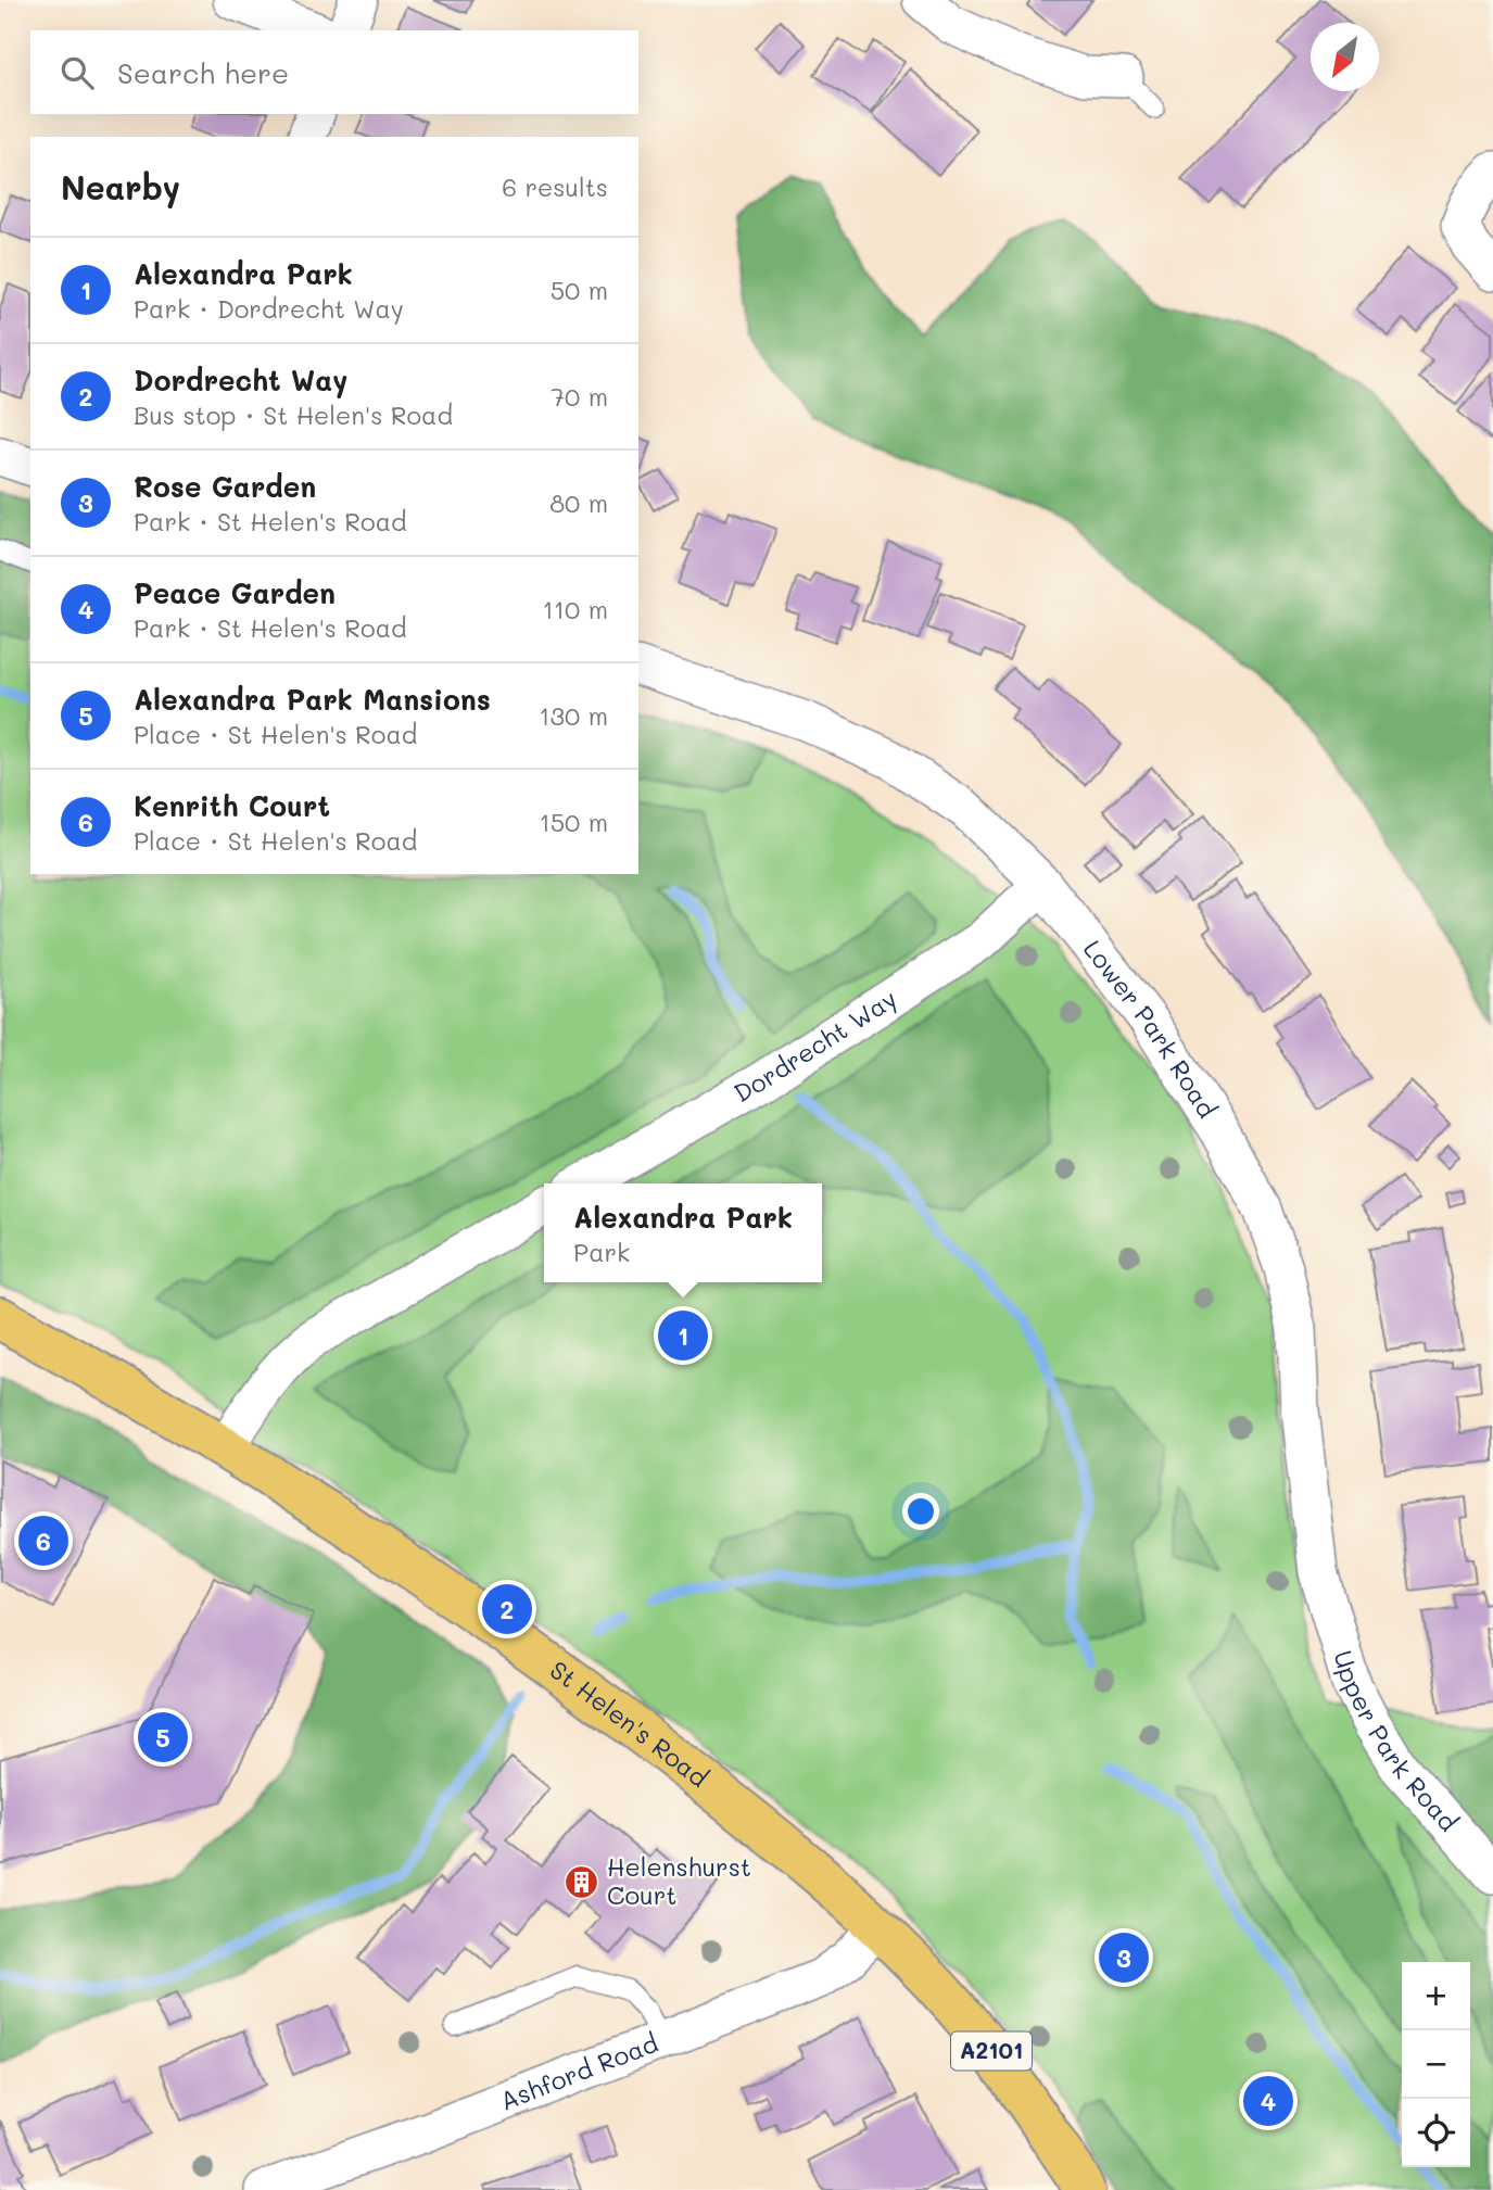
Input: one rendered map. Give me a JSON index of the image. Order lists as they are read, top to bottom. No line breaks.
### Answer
{"streets":{"main road":["St Helen's Road","A2101"],"street":["Lower Park Road","Dordrecht Way","Upper Park Road","Ashford Road"]},"crossings":[["Lower Park Road","Dordrecht Way"],["Lower Park Road","Upper Park Road"],["St Helen's Road","Ashford Road"]],"places":{"building":["Helenshurst Court"]},"north":"bottom left","page":{"search":"Search here","heading":["Nearby","6 results"],"list":[{"mark":"1","name":"Alexandra Park","note":"Park · Dordrecht Way","value":"50 m"},{"mark":"2","name":"Dordrecht Way","note":"Bus stop · St Helen's Road","value":"70 m"},{"mark":"3","name":"Rose Garden","note":"Park · St Helen's Road","value":"80 m"},{"mark":"4","name":"Peace Garden","note":"Park · St Helen's Road","value":"110 m"},{"mark":"5","name":"Alexandra Park Mansions","note":"Place · St Helen's Road","value":"130 m"},{"mark":"6","name":"Kenrith Court","note":"Place · St Helen's Road","value":"150 m"}],"popup":["Alexandra Park","Park"],"pins":["1","6","2","5","3","4"],"map_buttons":["+","−"]}}
